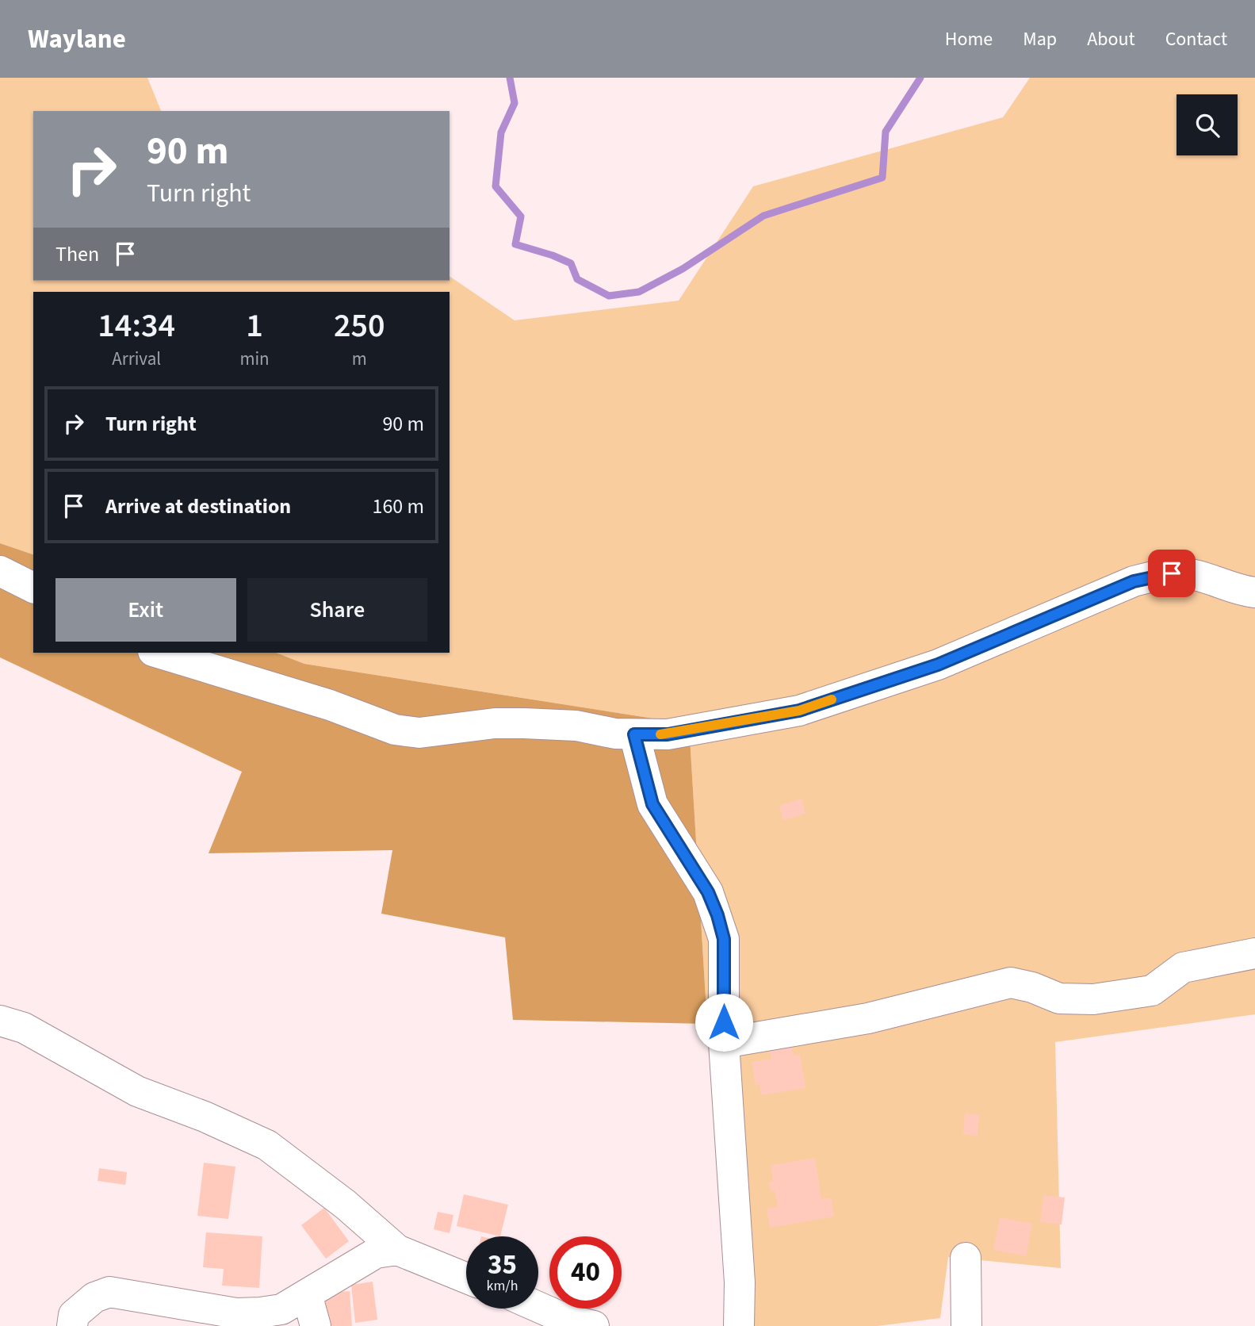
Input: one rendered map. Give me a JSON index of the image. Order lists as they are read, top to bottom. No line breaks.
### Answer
{"page":{"header":"Waylane","nav":["Home","Map","About","Contact"],"turn":["90 m","Turn right"],"then":"Then","eta":["14:34","Arrival","1","min","250","m"],"list":[{"name":"Turn right","value":"90 m"},{"name":"Arrive at destination","value":"160 m"}],"buttons":["Exit","Share"],"speed":"35 km/h","limit":"40"}}
